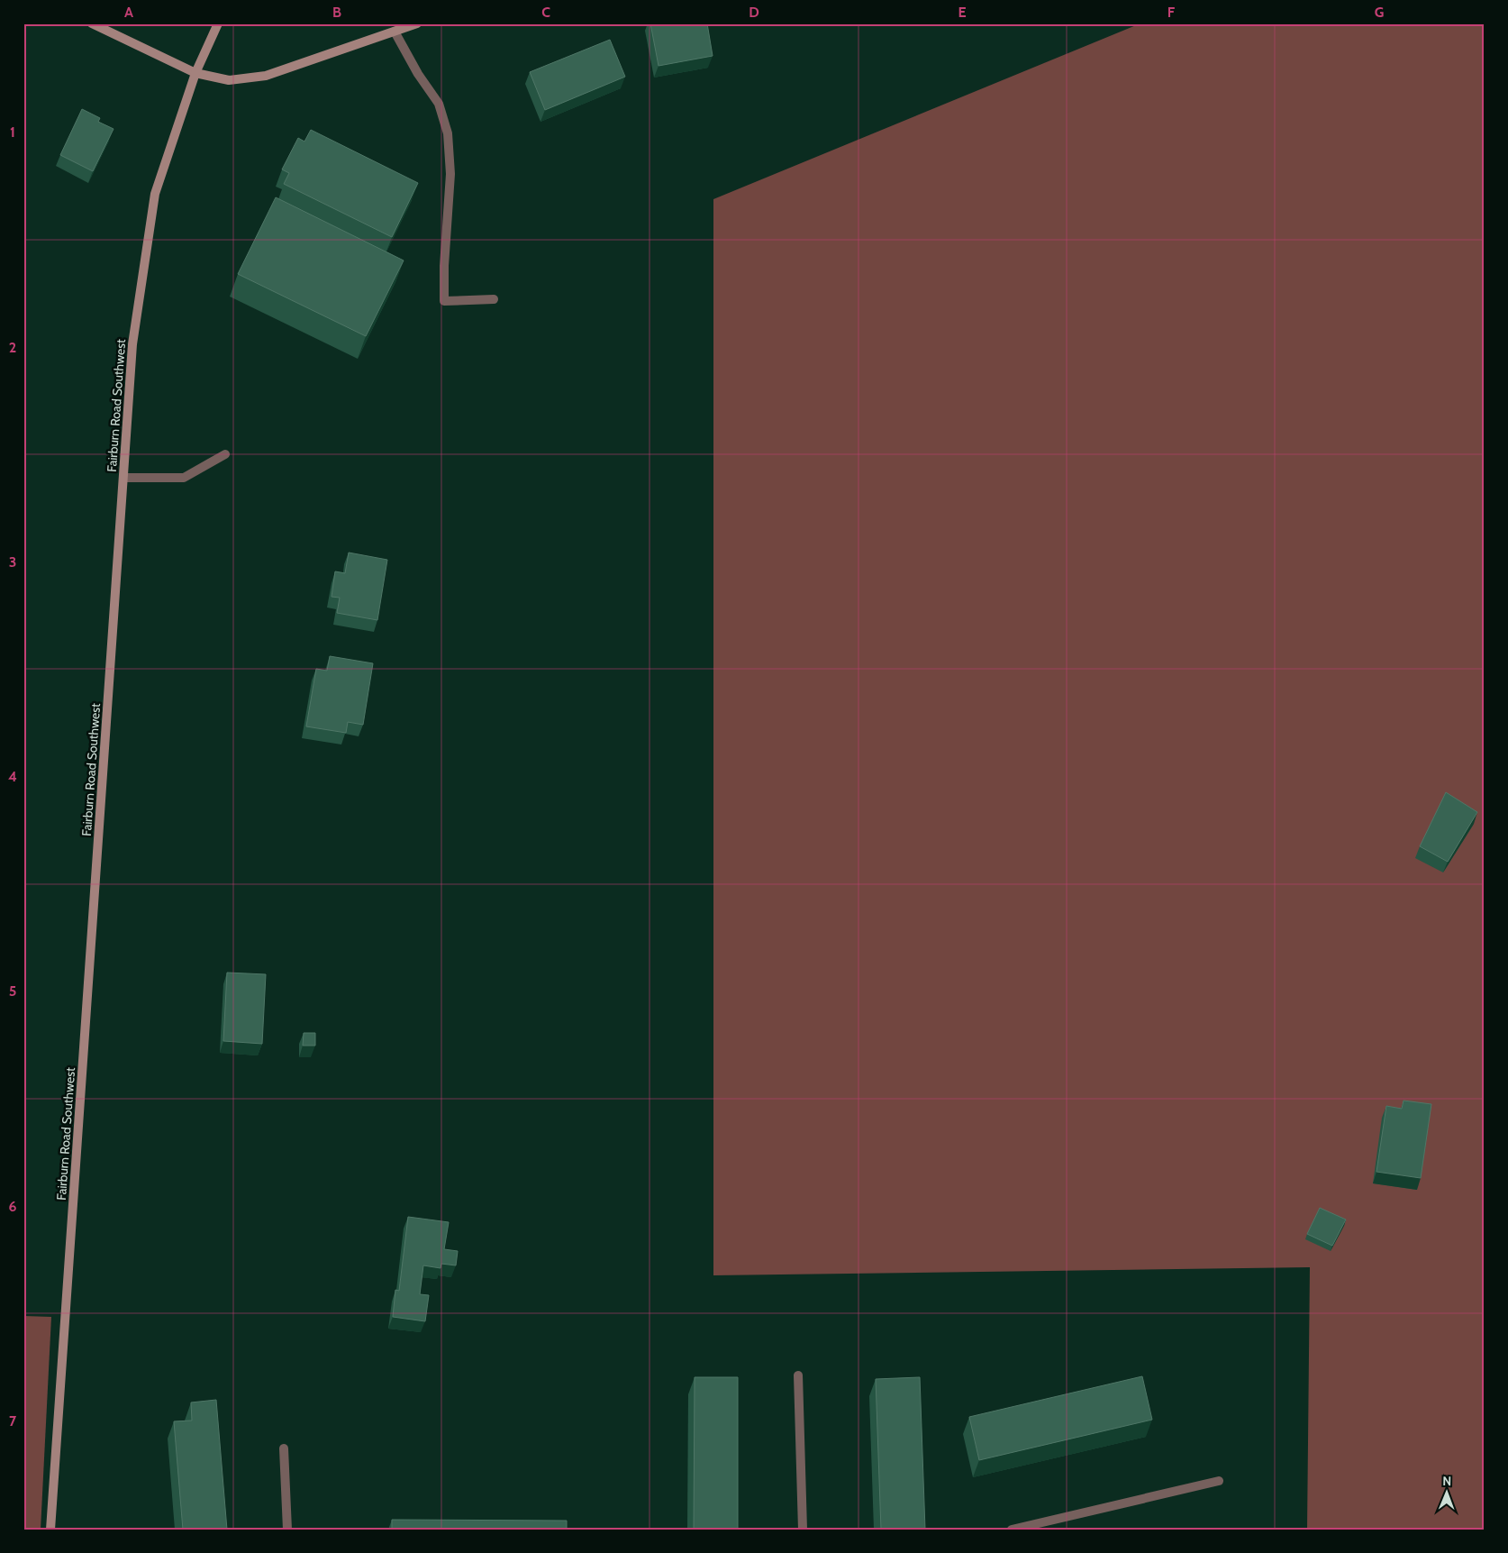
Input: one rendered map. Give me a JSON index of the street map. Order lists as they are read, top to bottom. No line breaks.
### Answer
{"streets":{"street":["Fairburn Road Southwest"]},"north":"top","grid":{"columns":["A","B","C","D","E","F","G"],"rows":["1","2","3","4","5","6","7"]}}
